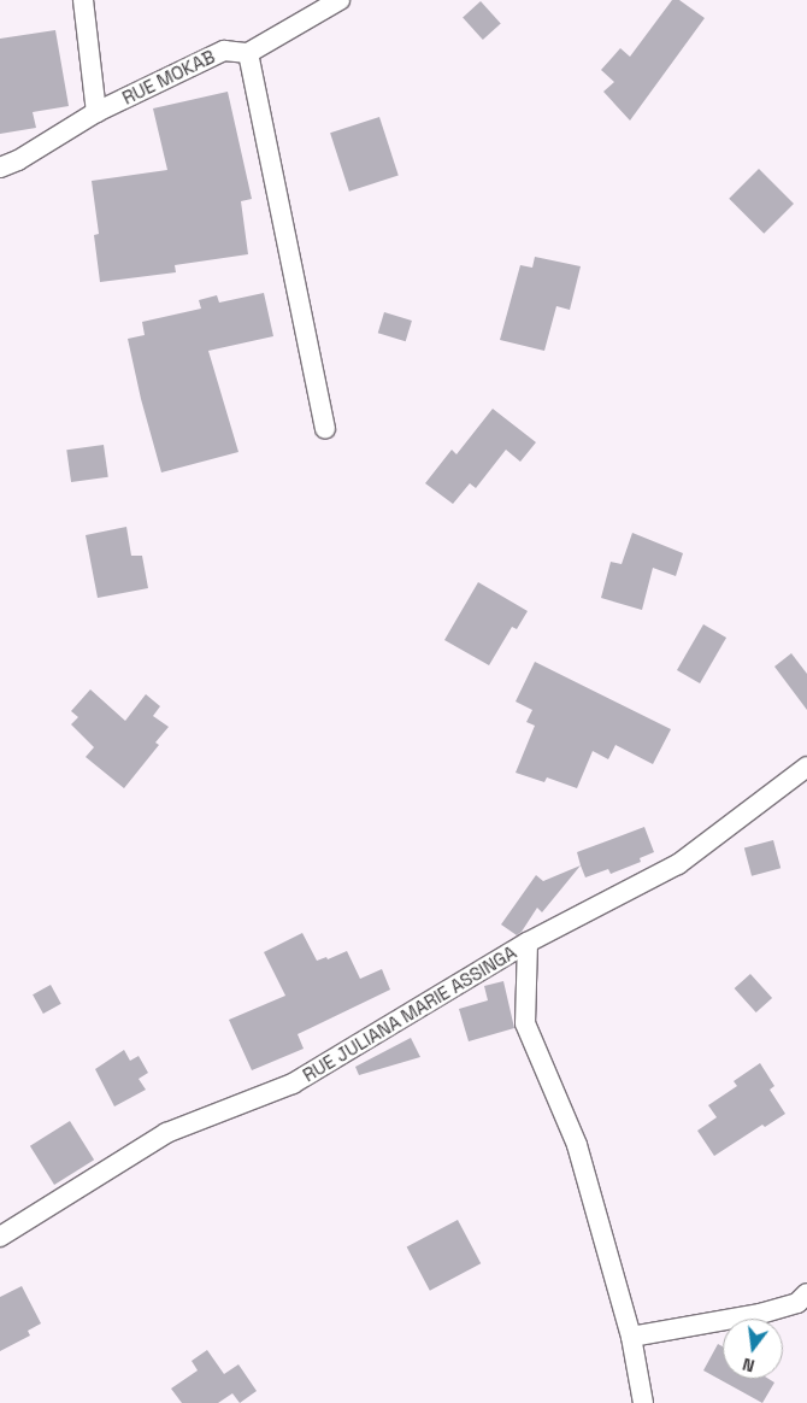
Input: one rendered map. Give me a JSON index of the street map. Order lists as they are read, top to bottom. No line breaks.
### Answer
{"streets":{"street":["RUE MOKAB","RUE JULIANA MARIE ASSINGA"]},"north":"bottom"}
